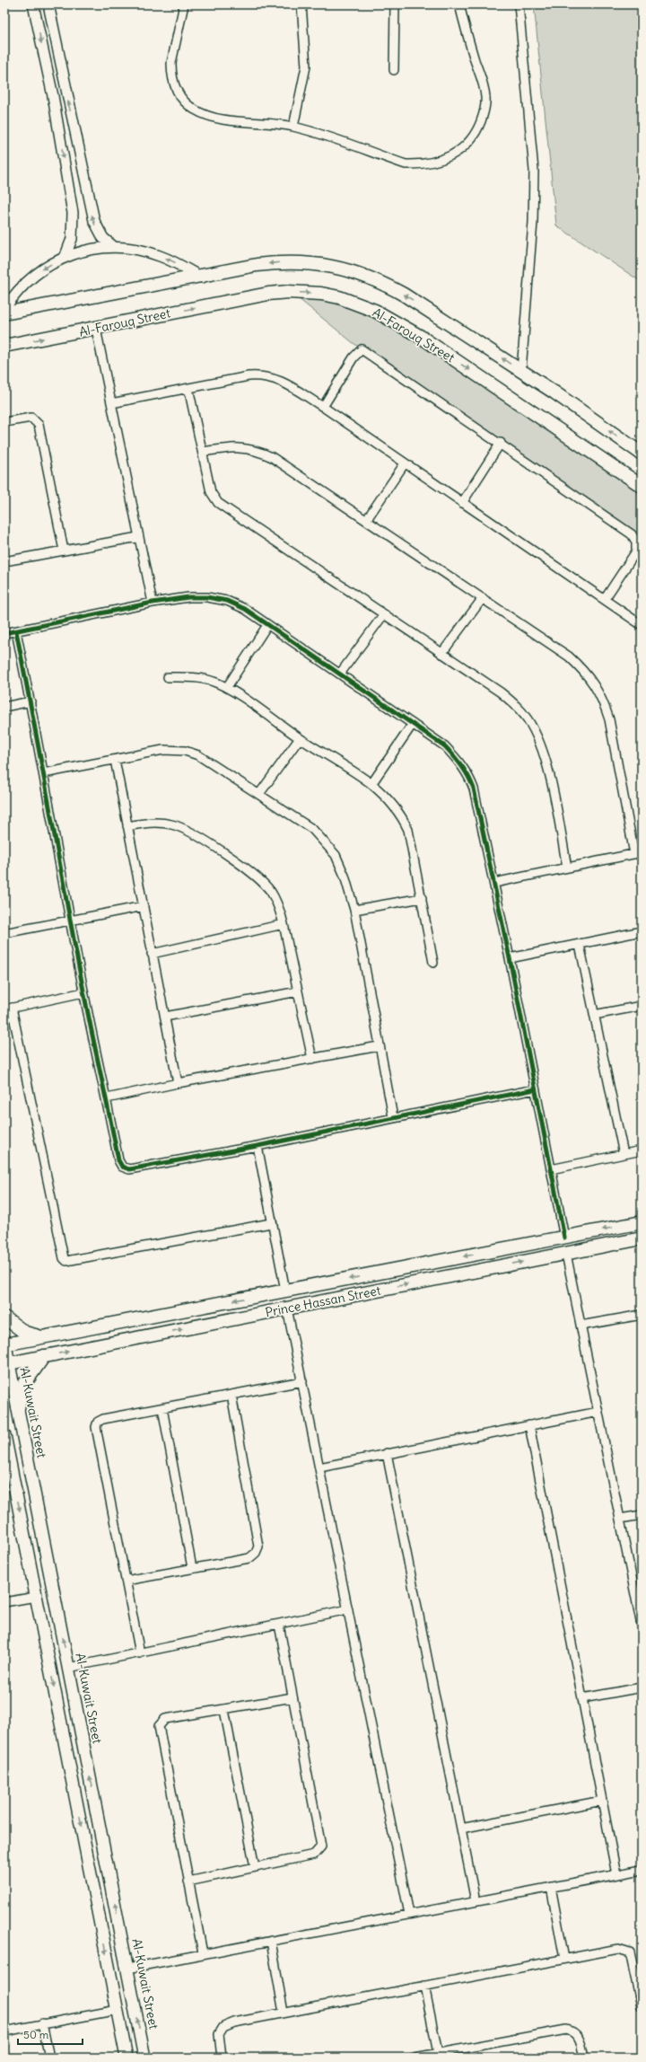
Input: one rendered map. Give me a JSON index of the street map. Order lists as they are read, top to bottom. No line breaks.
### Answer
{"streets":{"main road":["Al-Farouq Street","Prince Hassan Street","Al-Kuwait Street"]},"crossings":[["Prince Hassan Street","Al-Kuwait Street"]],"scale_bar":"50 m"}
